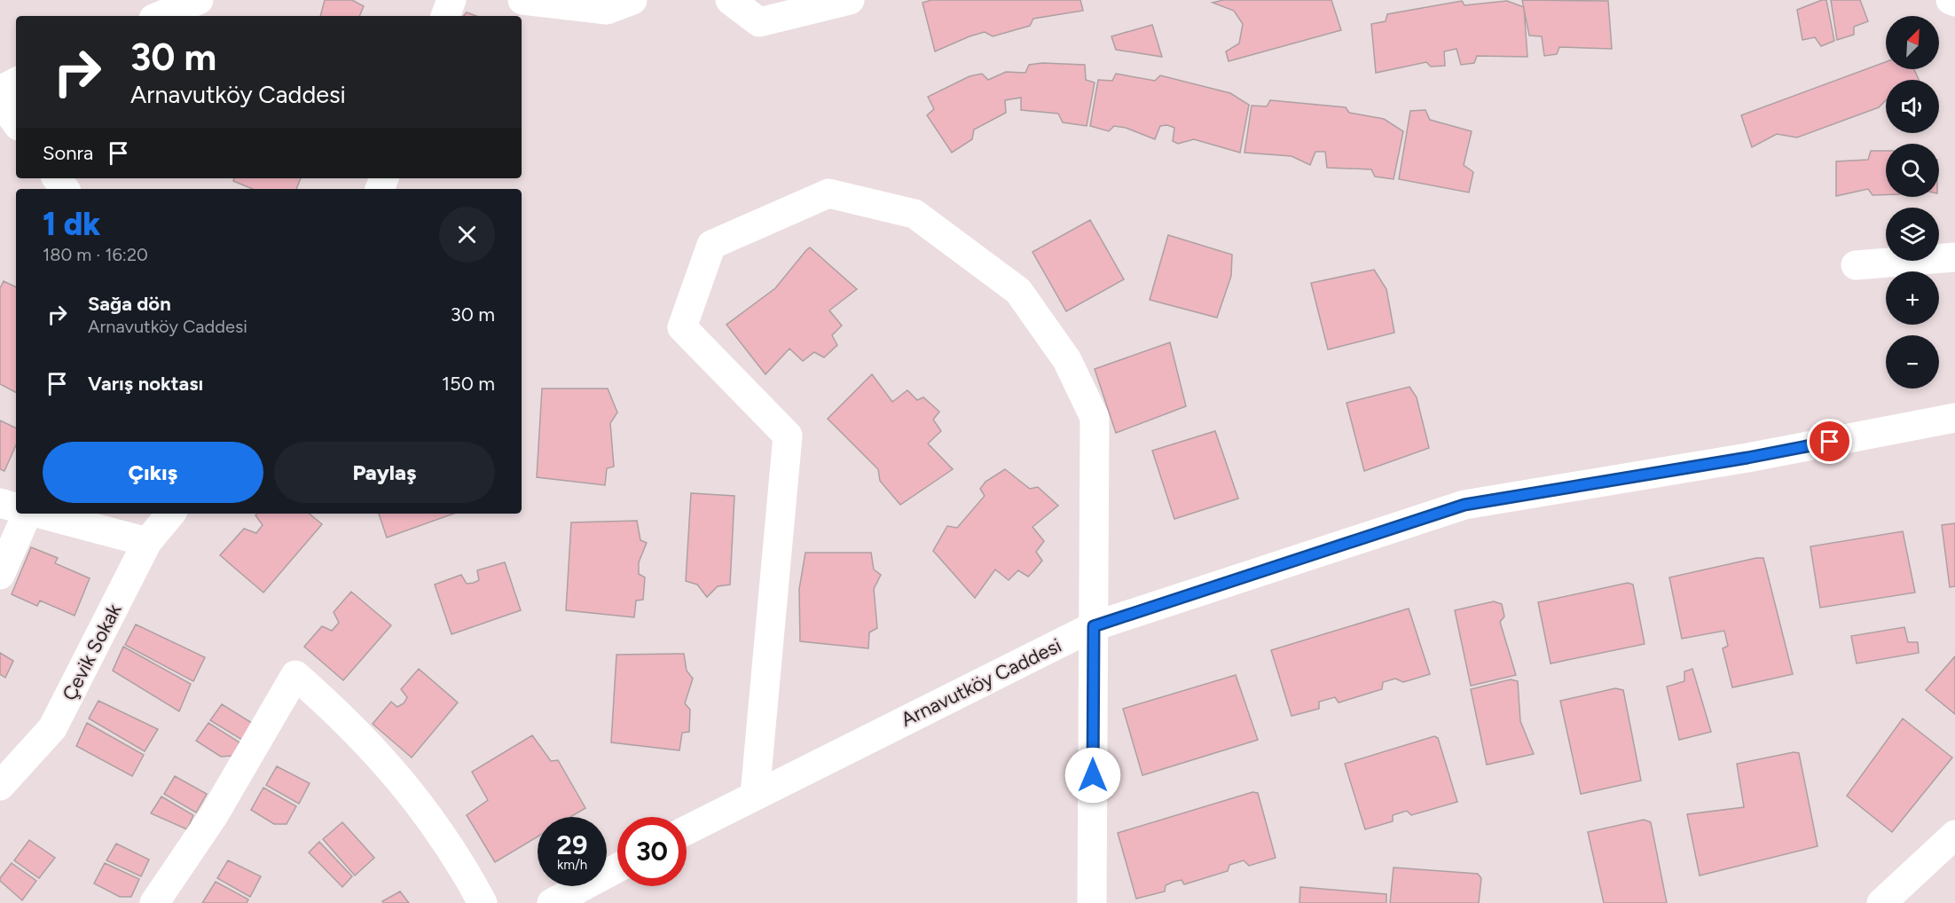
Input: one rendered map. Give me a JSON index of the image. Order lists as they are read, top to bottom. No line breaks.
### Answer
{"streets":{"street":["Çevik Sokak","Arnavutköy Caddesi"]},"north":"top right","page":{"map_buttons":["+","−"],"turn":["30 m","Arnavutköy Caddesi"],"then":"Sonra","heading":["1 dk","180 m · 16:20"],"list":[{"name":"Sağa dön","note":"Arnavutköy Caddesi","value":"30 m"},{"name":"Varış noktası","value":"150 m"}],"buttons":["Çıkış","Paylaş"],"speed":"29 km/h","limit":"30"}}
